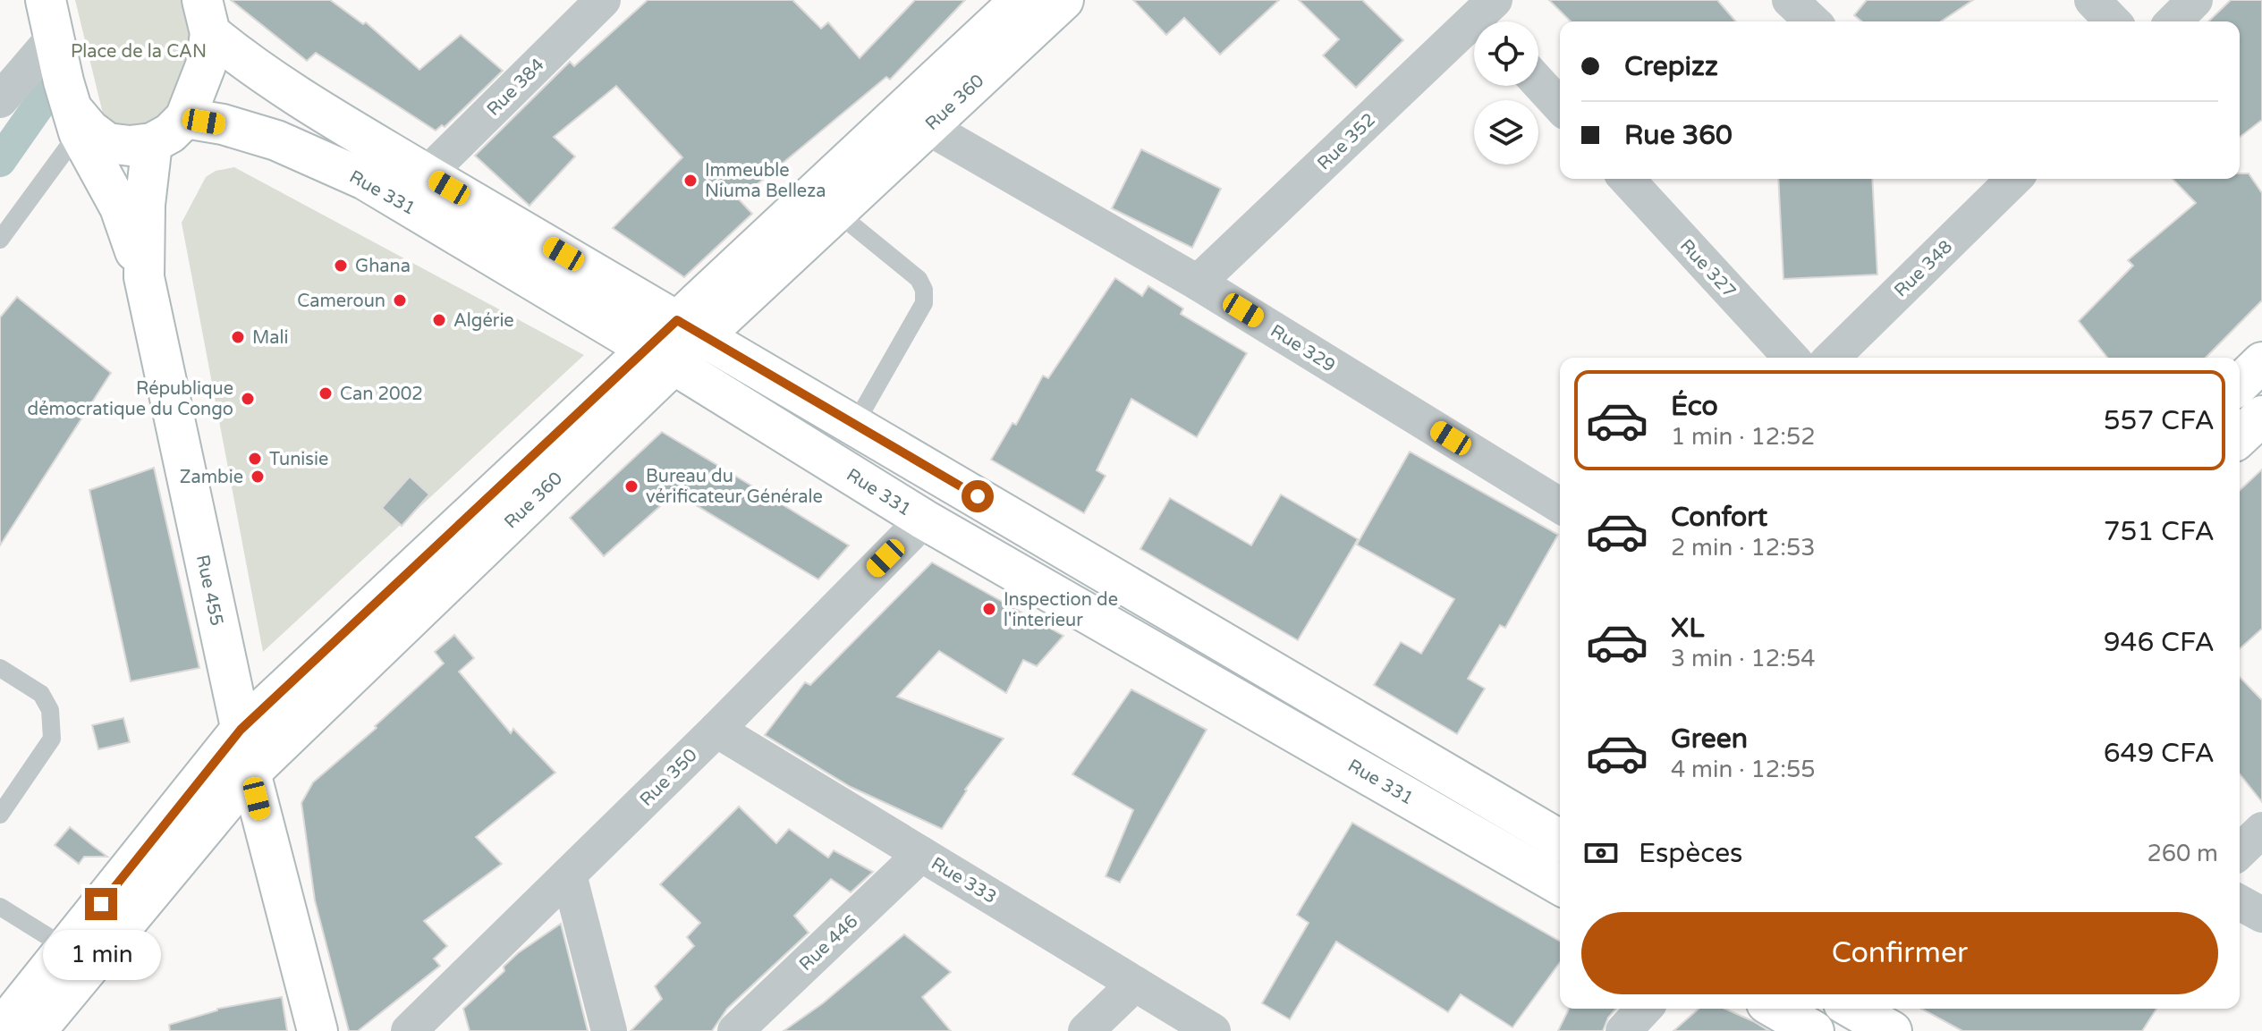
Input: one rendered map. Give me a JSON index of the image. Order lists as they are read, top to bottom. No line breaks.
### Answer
{"streets":{"main road":["Rue 360","Rue 331","Rue 455"],"street":["Rue 384","Rue 352","Rue 327","Rue 348","Rue 329","Rue 350","Rue 333","Rue 446"]},"crossings":[["Rue 384","Rue 331"],["Rue 360","Rue 331"],["Rue 360","Rue 329"],["Rue 360","Rue 455"],["Rue 352","Rue 329"],["Rue 331","Rue 350"],["Rue 350","Rue 333"],["Rue 333","Rue 446"]],"parks":["Place de la CAN"],"places":["Immeuble Niuma Belleza","Ghana","Cameroun","Algérie","Mali","Can 2002","République démocratique du Congo","Tunisie","Zambie","Bureau du vérificateur Générale","Inspection de l'interieur"],"page":{"banner":["Crepizz","Rue 360"],"list":[{"name":"Éco","note":"1 min · 12:52","value":"557 CFA"},{"name":"Confort","note":"2 min · 12:53","value":"751 CFA"},{"name":"XL","note":"3 min · 12:54","value":"946 CFA"},{"name":"Green","note":"4 min · 12:55","value":"649 CFA"}],"pay":["Espèces","260 m"],"buttons":"Confirmer","bubble":"1 min"}}
